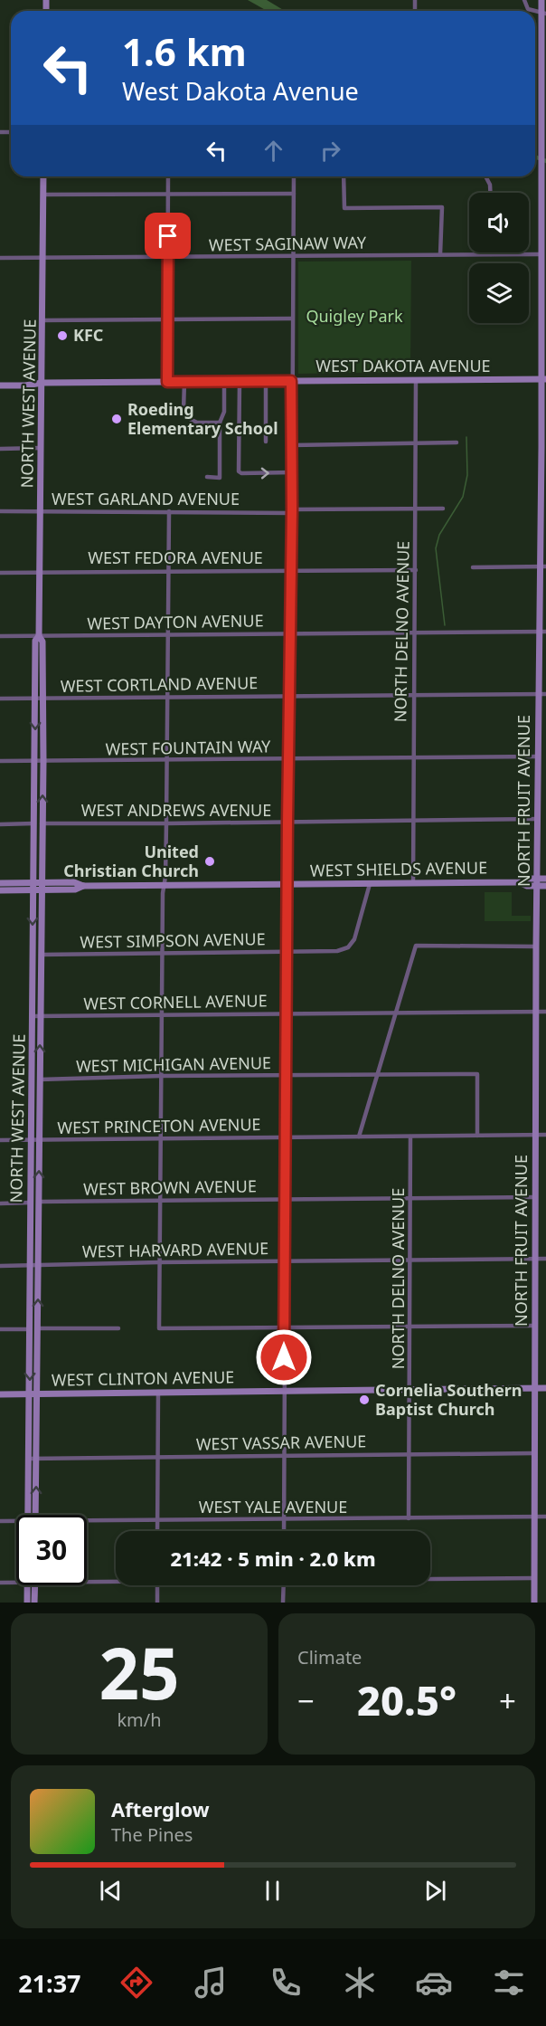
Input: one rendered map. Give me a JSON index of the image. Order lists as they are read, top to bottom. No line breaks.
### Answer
{"streets":{"main road":["WEST DAKOTA AVENUE","NORTH WEST AVENUE","NORTH FRUIT AVENUE","WEST SHIELDS AVENUE","WEST CLINTON AVENUE"],"street":["WEST SAGINAW WAY","WEST GARLAND AVENUE","WEST FEDORA AVENUE","WEST DAYTON AVENUE","NORTH DELNO AVENUE","WEST CORTLAND AVENUE","WEST FOUNTAIN WAY","WEST ANDREWS AVENUE","WEST SIMPSON AVENUE","WEST CORNELL AVENUE","WEST MICHIGAN AVENUE","WEST PRINCETON AVENUE","WEST BROWN AVENUE","WEST HARVARD AVENUE","WEST VASSAR AVENUE","WEST YALE AVENUE"]},"crossings":[["WEST SAGINAW WAY","NORTH WEST AVENUE"],["WEST SAGINAW WAY","NORTH FRUIT AVENUE"],["WEST DAKOTA AVENUE","NORTH WEST AVENUE"],["WEST DAKOTA AVENUE","NORTH DELNO AVENUE"],["WEST DAKOTA AVENUE","NORTH FRUIT AVENUE"],["NORTH WEST AVENUE","WEST GARLAND AVENUE"],["NORTH WEST AVENUE","WEST FEDORA AVENUE"],["NORTH WEST AVENUE","WEST DAYTON AVENUE"],["NORTH WEST AVENUE","WEST CORTLAND AVENUE"],["NORTH WEST AVENUE","WEST FOUNTAIN WAY"],["NORTH WEST AVENUE","WEST ANDREWS AVENUE"],["NORTH WEST AVENUE","WEST SHIELDS AVENUE"],["NORTH WEST AVENUE","WEST SIMPSON AVENUE"],["NORTH WEST AVENUE","WEST CORNELL AVENUE"],["NORTH WEST AVENUE","WEST MICHIGAN AVENUE"],["NORTH WEST AVENUE","WEST PRINCETON AVENUE"],["NORTH WEST AVENUE","WEST BROWN AVENUE"],["NORTH WEST AVENUE","WEST HARVARD AVENUE"],["NORTH WEST AVENUE","WEST CLINTON AVENUE"],["NORTH WEST AVENUE","WEST VASSAR AVENUE"],["WEST GARLAND AVENUE","NORTH DELNO AVENUE"],["WEST FEDORA AVENUE","NORTH DELNO AVENUE"],["WEST DAYTON AVENUE","NORTH DELNO AVENUE"],["WEST DAYTON AVENUE","NORTH FRUIT AVENUE"],["NORTH DELNO AVENUE","WEST CORTLAND AVENUE"],["NORTH DELNO AVENUE","WEST FOUNTAIN WAY"],["NORTH DELNO AVENUE","WEST ANDREWS AVENUE"],["NORTH DELNO AVENUE","WEST SHIELDS AVENUE"],["NORTH DELNO AVENUE","WEST PRINCETON AVENUE"],["NORTH DELNO AVENUE","WEST BROWN AVENUE"],["NORTH DELNO AVENUE","WEST HARVARD AVENUE"],["NORTH DELNO AVENUE","WEST CLINTON AVENUE"],["NORTH DELNO AVENUE","WEST VASSAR AVENUE"],["NORTH DELNO AVENUE","WEST YALE AVENUE"],["WEST CORTLAND AVENUE","NORTH FRUIT AVENUE"],["WEST FOUNTAIN WAY","NORTH FRUIT AVENUE"],["NORTH FRUIT AVENUE","WEST ANDREWS AVENUE"],["NORTH FRUIT AVENUE","WEST SHIELDS AVENUE"],["NORTH FRUIT AVENUE","WEST CORNELL AVENUE"],["NORTH FRUIT AVENUE","WEST PRINCETON AVENUE"],["NORTH FRUIT AVENUE","WEST BROWN AVENUE"],["NORTH FRUIT AVENUE","WEST HARVARD AVENUE"],["NORTH FRUIT AVENUE","WEST CLINTON AVENUE"],["NORTH FRUIT AVENUE","WEST VASSAR AVENUE"],["NORTH FRUIT AVENUE","WEST YALE AVENUE"],["WEST SHIELDS AVENUE","WEST SIMPSON AVENUE"],["WEST MICHIGAN AVENUE","WEST PRINCETON AVENUE"]],"parks":["Quigley Park"],"places":["KFC","Roeding Elementary School","United Christian Church","Cornelia Southern Baptist Church"],"page":{"turn":["1.6 km","West Dakota Avenue"],"limit":"30","trip":"21:42 · 5 min · 2.0 km","tile":[["25","km/h"],"Climate"],"heat":["−","20.5°","+"],"song":["Afterglow","The Pines"],"tabs":"21:37"}}
